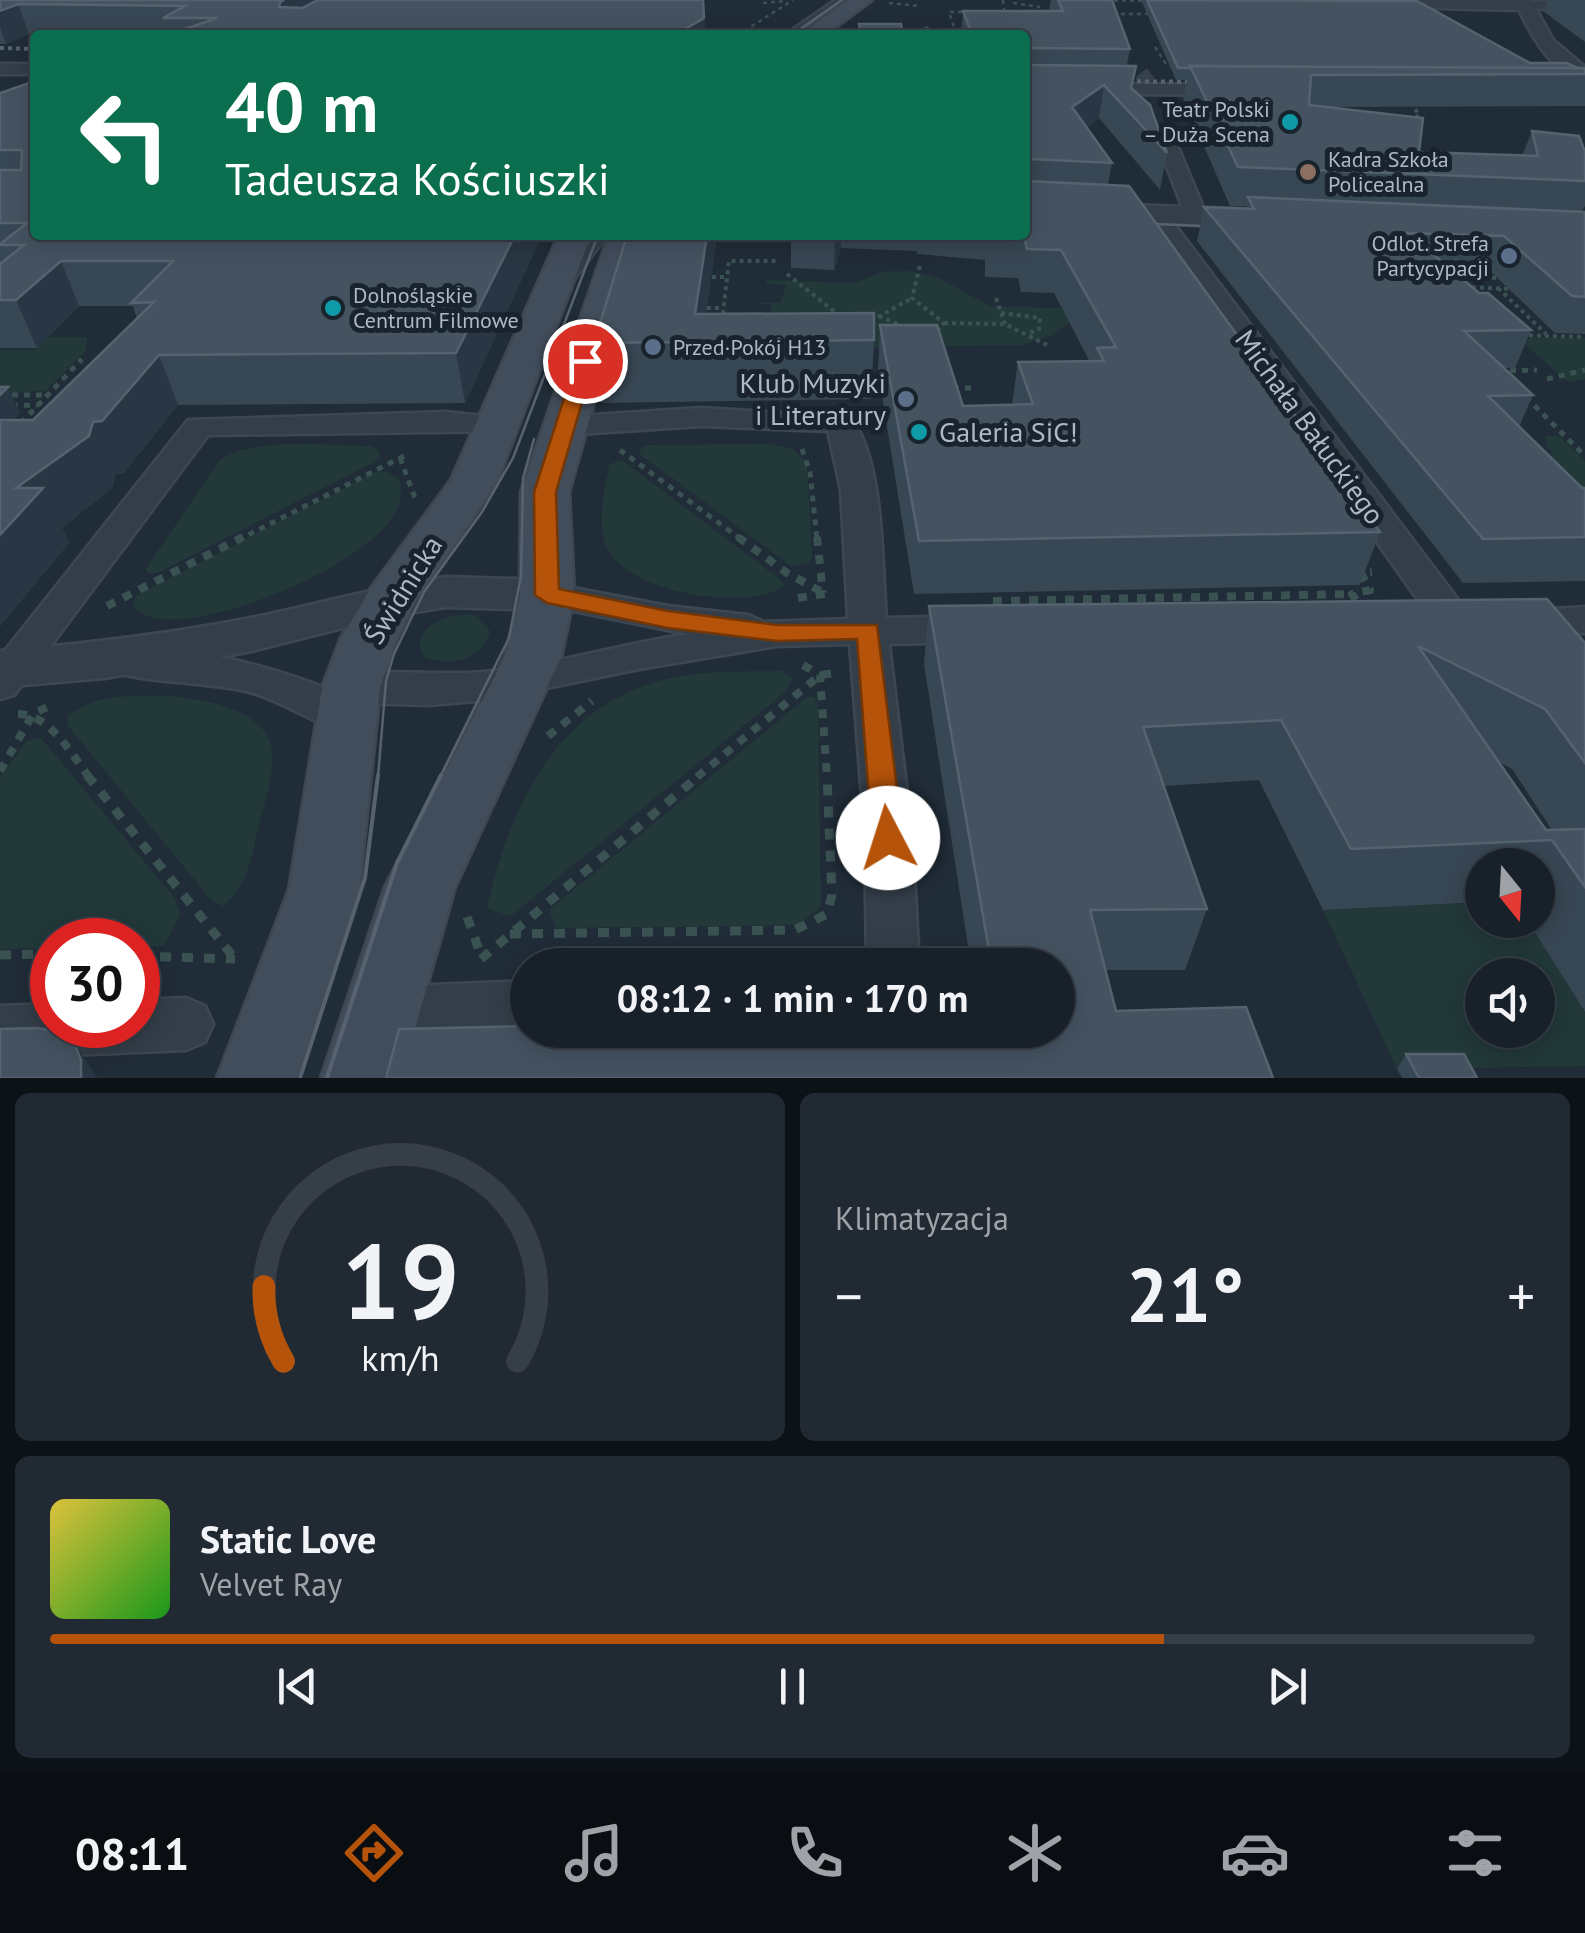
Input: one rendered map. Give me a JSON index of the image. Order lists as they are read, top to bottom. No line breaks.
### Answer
{"streets":{"main road":["Świdnicka"],"street":["Michała Bałuckiego"]},"places":["Teatr Polski – Duża Scena","Kadra Szkoła Policealna","Odlot. Strefa Partycypacji","Dolnośląskie Centrum Filmowe","Przed·Pokój H13","Klub Muzyki i Literatury","Galeria SiC!"],"north":"bottom","page":{"turn":["40 m","Tadeusza Kościuszki"],"limit":"30","trip":"08:12 · 1 min · 170 m","tile":"Klimatyzacja","heat":["−","21°","+"],"song":["Static Love","Velvet Ray"],"tabs":"08:11","gauge":["19","km/h"]}}
